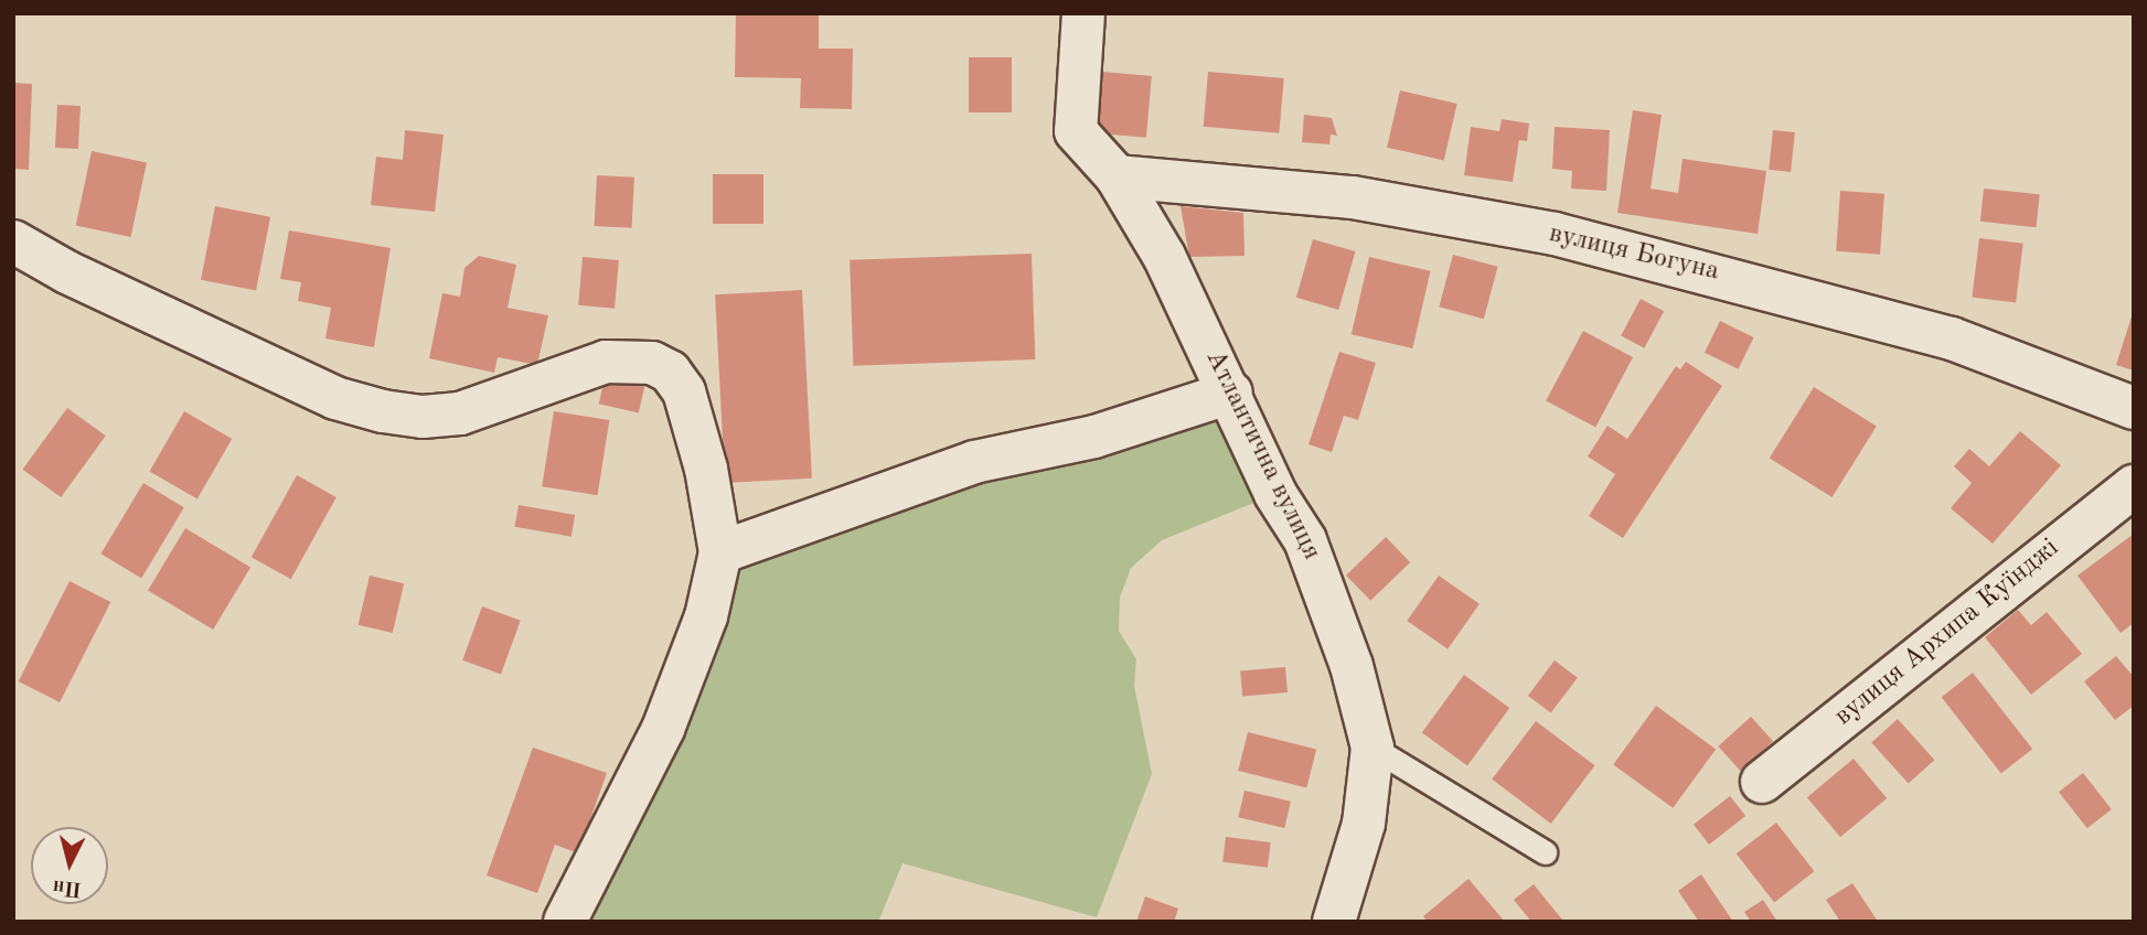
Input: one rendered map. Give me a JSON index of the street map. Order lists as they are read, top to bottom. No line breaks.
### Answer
{"streets":{"street":["вулиця Богуна","Атлантична вулиця","вулиця Архипа Куїнджі"]},"crossings":[["вулиця Богуна","Атлантична вулиця"]],"north":"bottom"}
